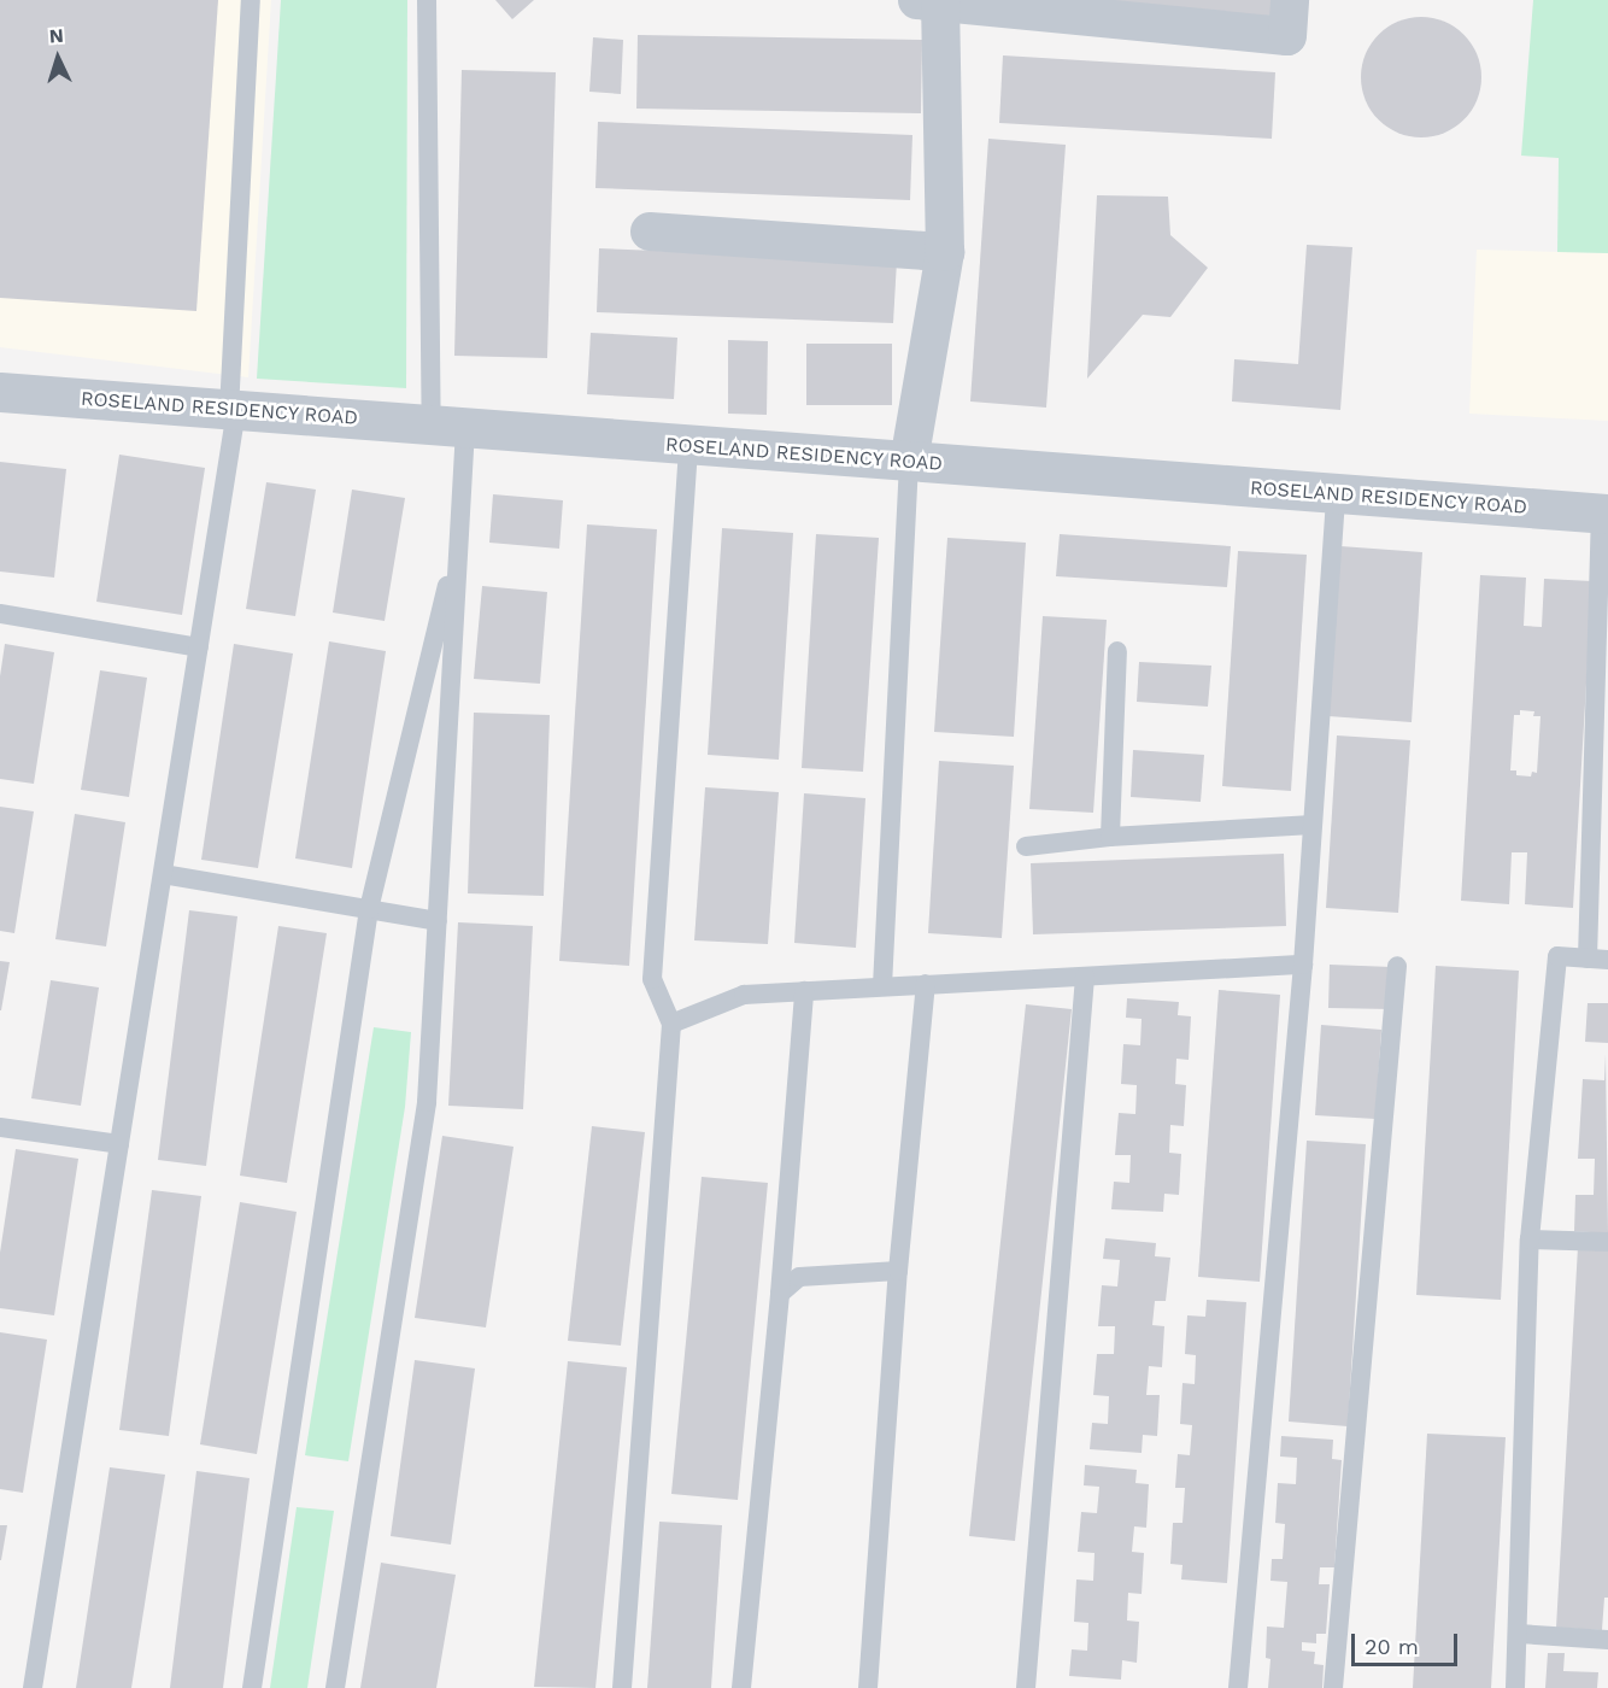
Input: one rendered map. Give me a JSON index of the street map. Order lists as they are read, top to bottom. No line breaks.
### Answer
{"streets":{"street":["ROSELAND RESIDENCY ROAD"]},"scale_bar":"20 m","north":"top"}
